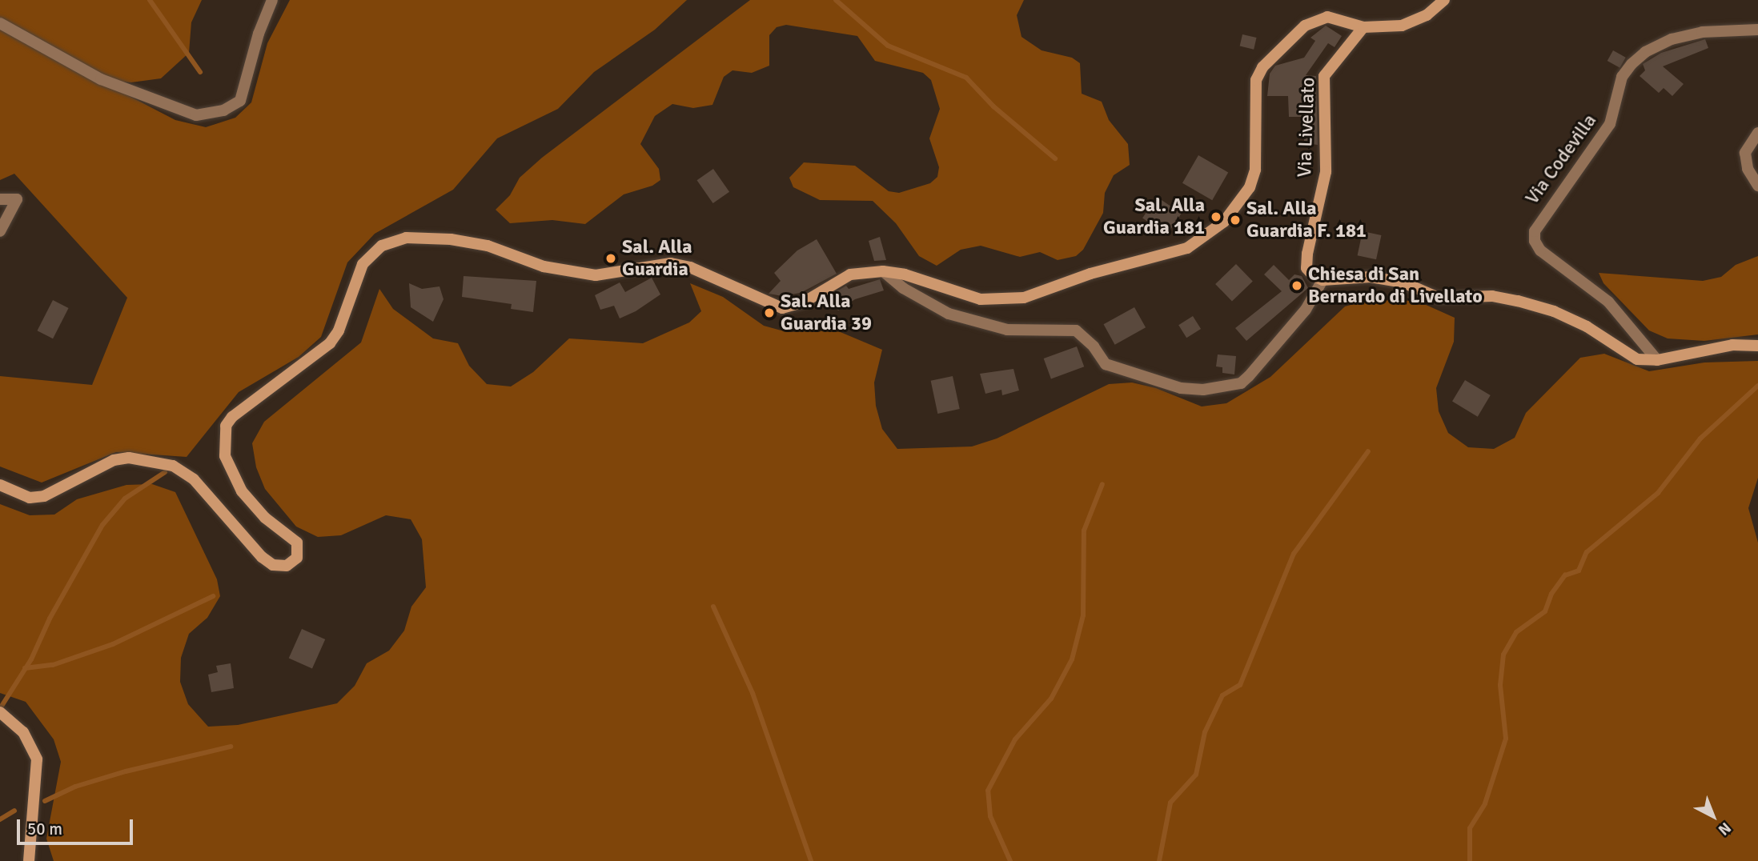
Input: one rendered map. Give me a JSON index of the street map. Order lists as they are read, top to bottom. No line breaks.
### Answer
{"streets":{"main road":["Via Livellato"],"street":["Via Codevilla"]},"places":["Sal. Alla Guardia 181","Sal. Alla Guardia F. 181","Sal. Alla Guardia","Chiesa di San Bernardo di Livellato","Sal. Alla Guardia 39"],"scale_bar":"50 m","north":"bottom right"}
